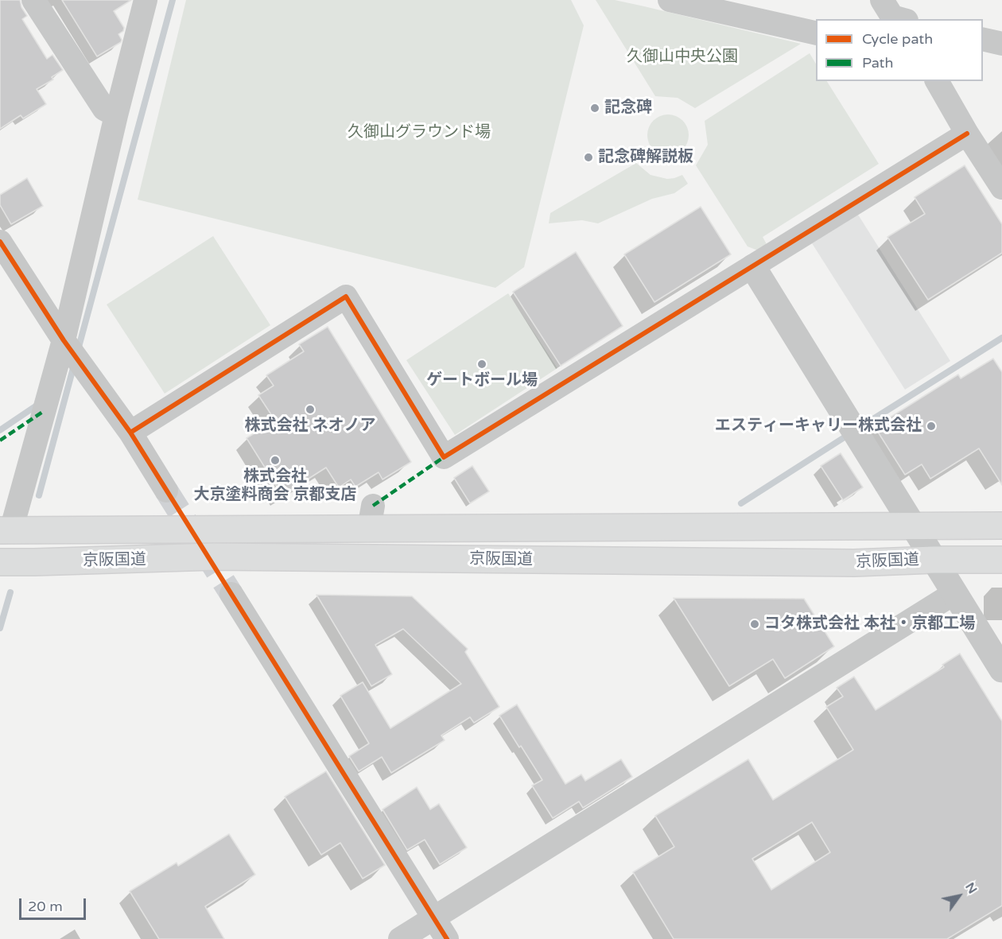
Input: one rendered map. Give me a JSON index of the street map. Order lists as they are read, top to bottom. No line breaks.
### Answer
{"streets":{"highway":["京阪国道"]},"parks":["久御山中央公園","久御山グラウンド場"],"places":["記念碑","記念碑解説板","ゲートボール場","株式会社 ネオノア","エスティーキャリー株式会社","株式会社 大京塗料商会 京都支店","コタ株式会社 本社・京都工場"],"legend":["Cycle path","Path"],"scale_bar":"20 m","north":"top right"}
